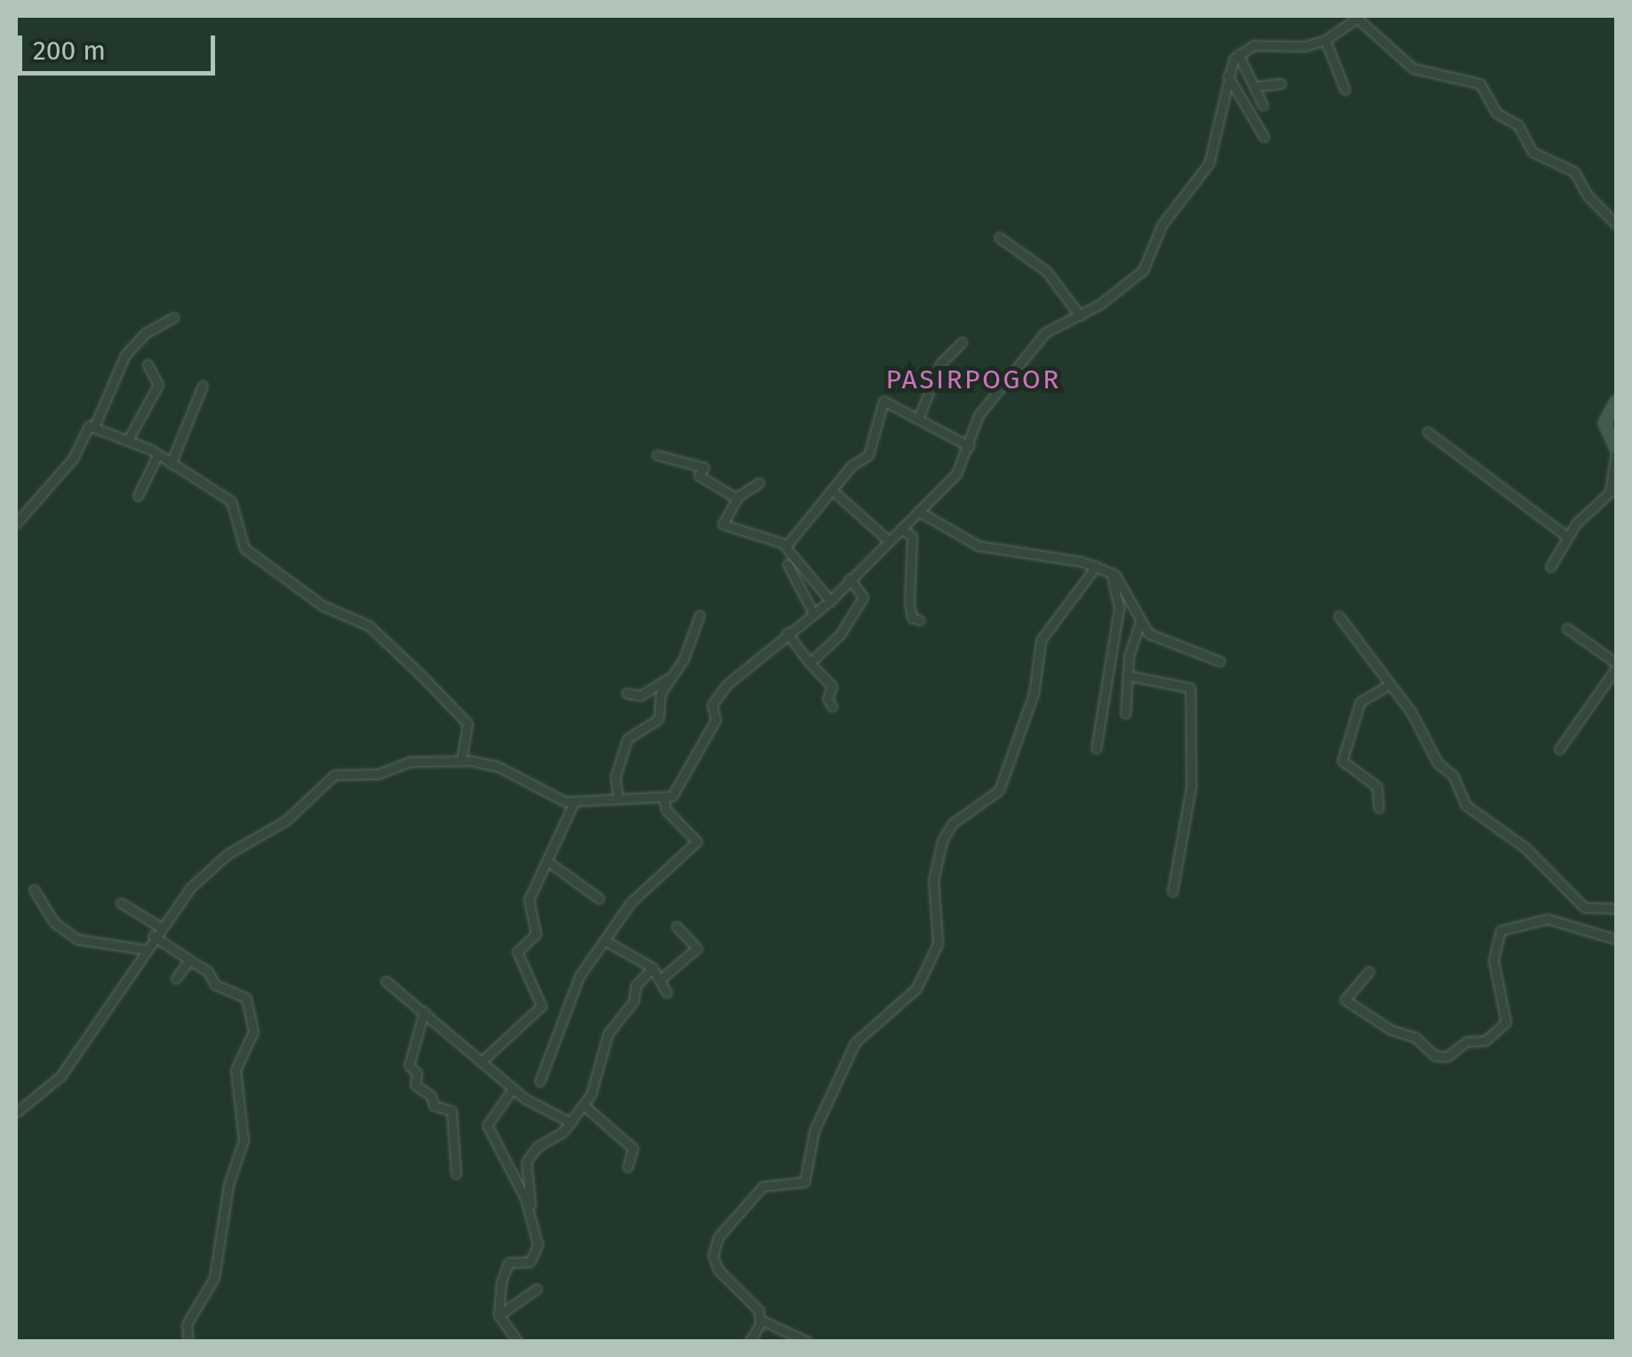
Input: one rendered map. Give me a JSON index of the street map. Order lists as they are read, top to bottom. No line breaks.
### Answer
{"districts":["PASIRPOGOR"],"scale_bar":"200 m"}
